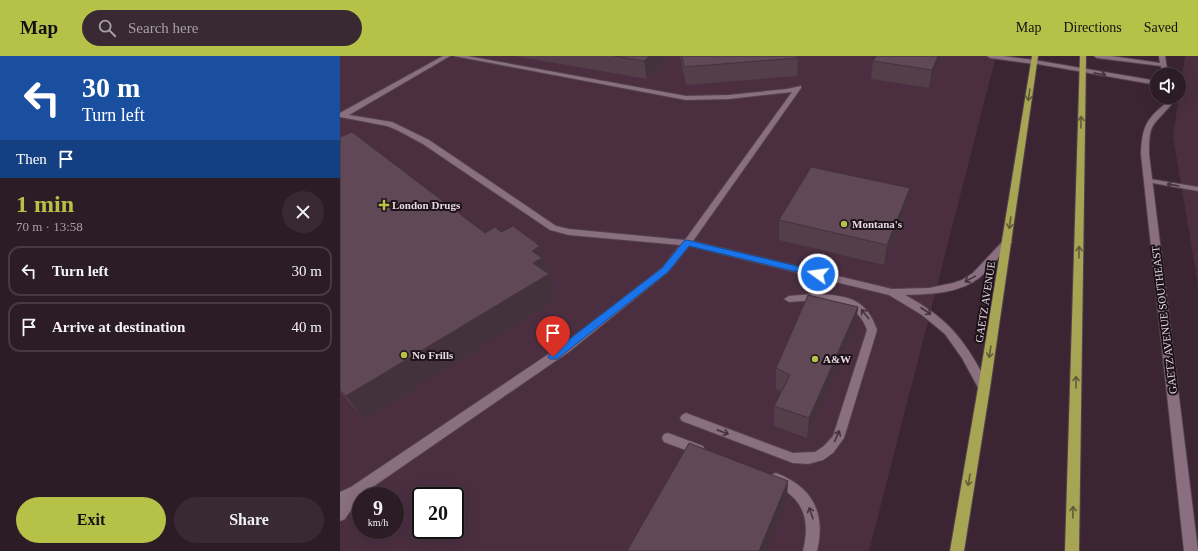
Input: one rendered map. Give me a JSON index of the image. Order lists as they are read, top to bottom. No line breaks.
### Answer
{"streets":{"main road":["GAETZ AVENUE"],"street":["GAETZ AVENUE SOUTHEAST"]},"places":{"health":["London Drugs"],"other":["Montana's","No Frills","A&W"]},"page":{"header":"Map","search":"Search here","nav":["Map","Directions","Saved"],"turn":["30 m","Turn left"],"then":"Then","heading":["1 min","70 m · 13:58"],"list":[{"name":"Turn left","value":"30 m"},{"name":"Arrive at destination","value":"40 m"}],"speed":"9 km/h","limit":"20","buttons":["Exit","Share"]}}
